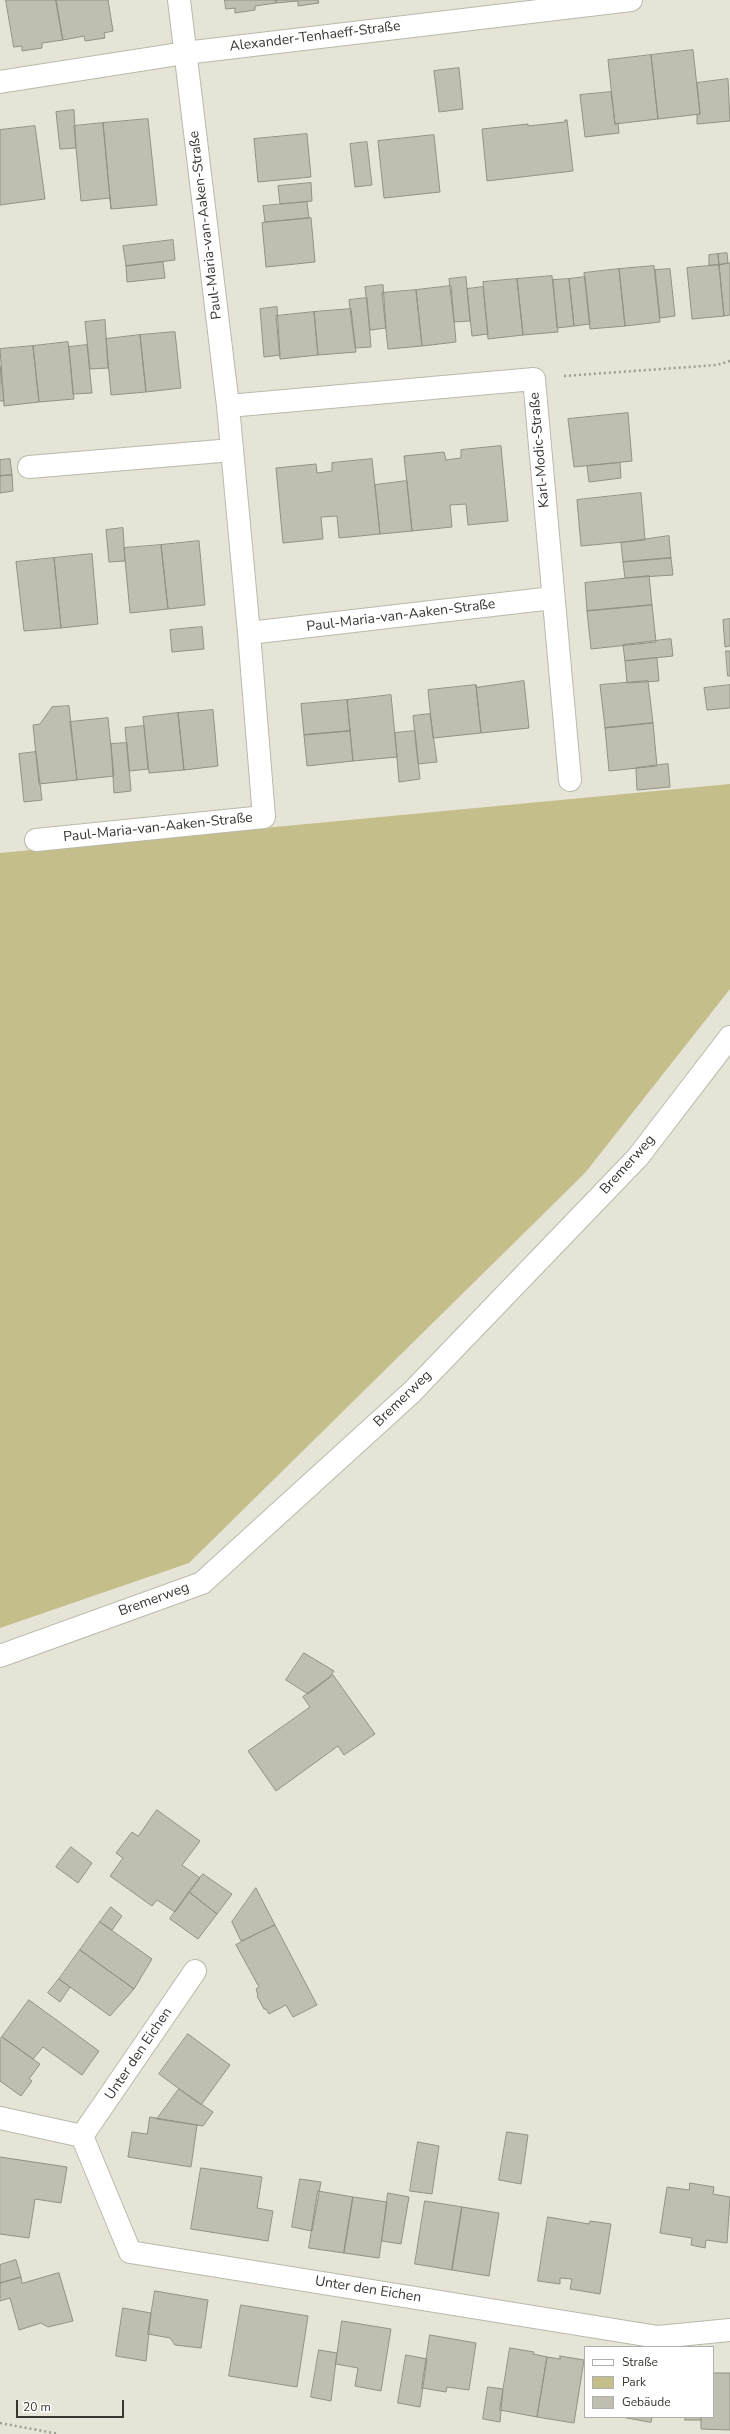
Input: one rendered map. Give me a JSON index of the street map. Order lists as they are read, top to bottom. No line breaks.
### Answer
{"streets":{"street":["Alexander-Tenhaeff-Straße","Paul-Maria-van-Aaken-Straße","Karl-Modic-Straße","Bremerweg","Unter den Eichen"]},"crossings":[["Alexander-Tenhaeff-Straße","Paul-Maria-van-Aaken-Straße"],["Paul-Maria-van-Aaken-Straße","Karl-Modic-Straße"]],"legend":["Straße","Park","Gebäude"],"scale_bar":"20 m"}
